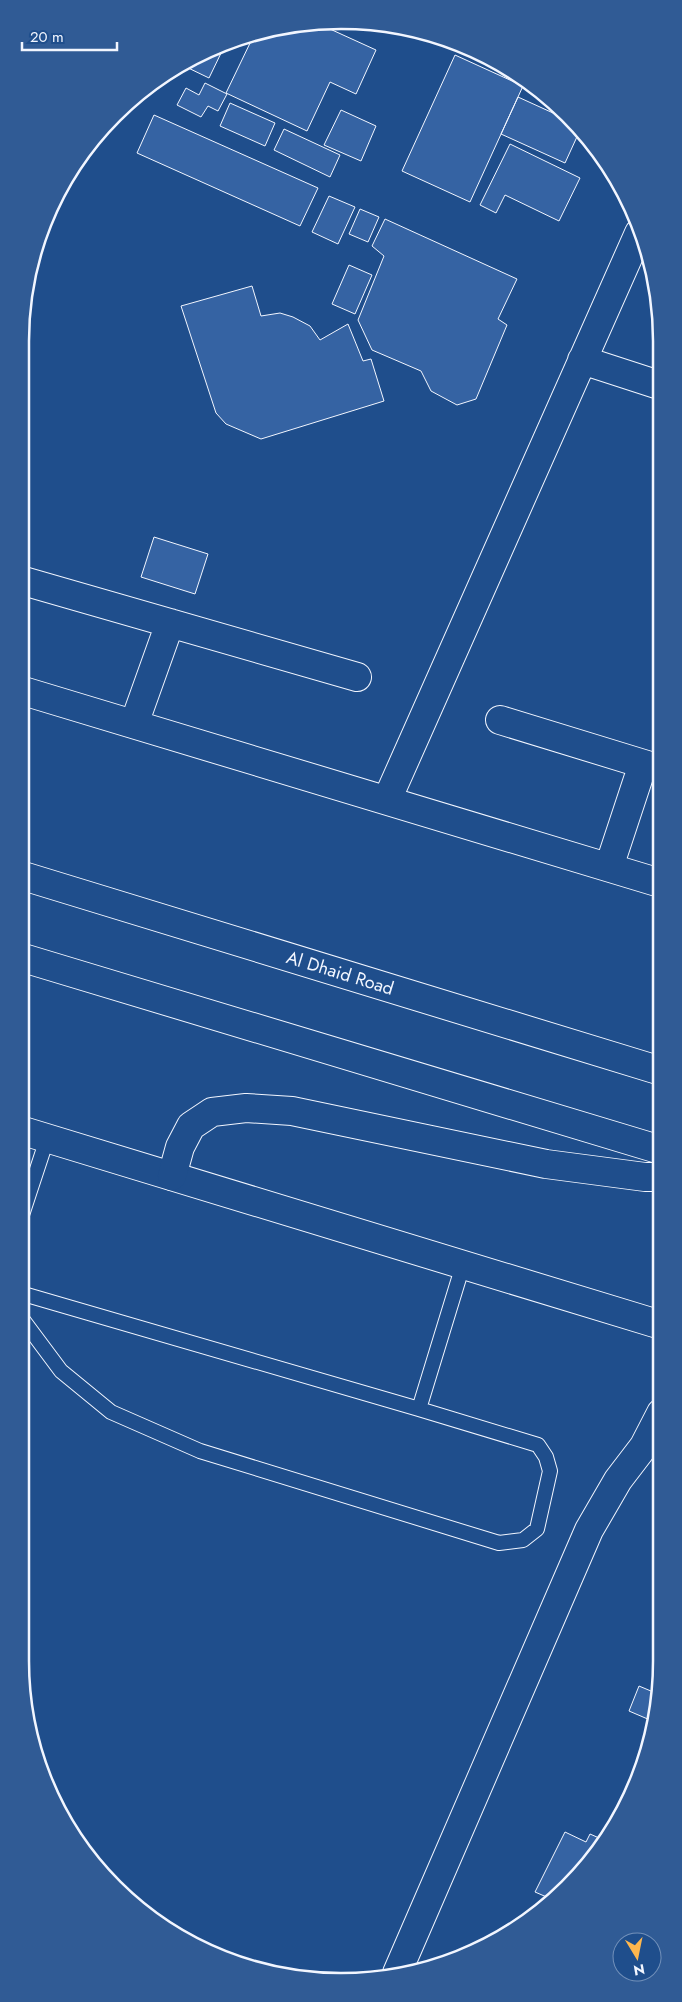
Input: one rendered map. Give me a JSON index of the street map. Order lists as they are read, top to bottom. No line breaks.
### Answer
{"streets":{"main road":["Al Dhaid Road"]},"scale_bar":"20 m","north":"bottom"}
